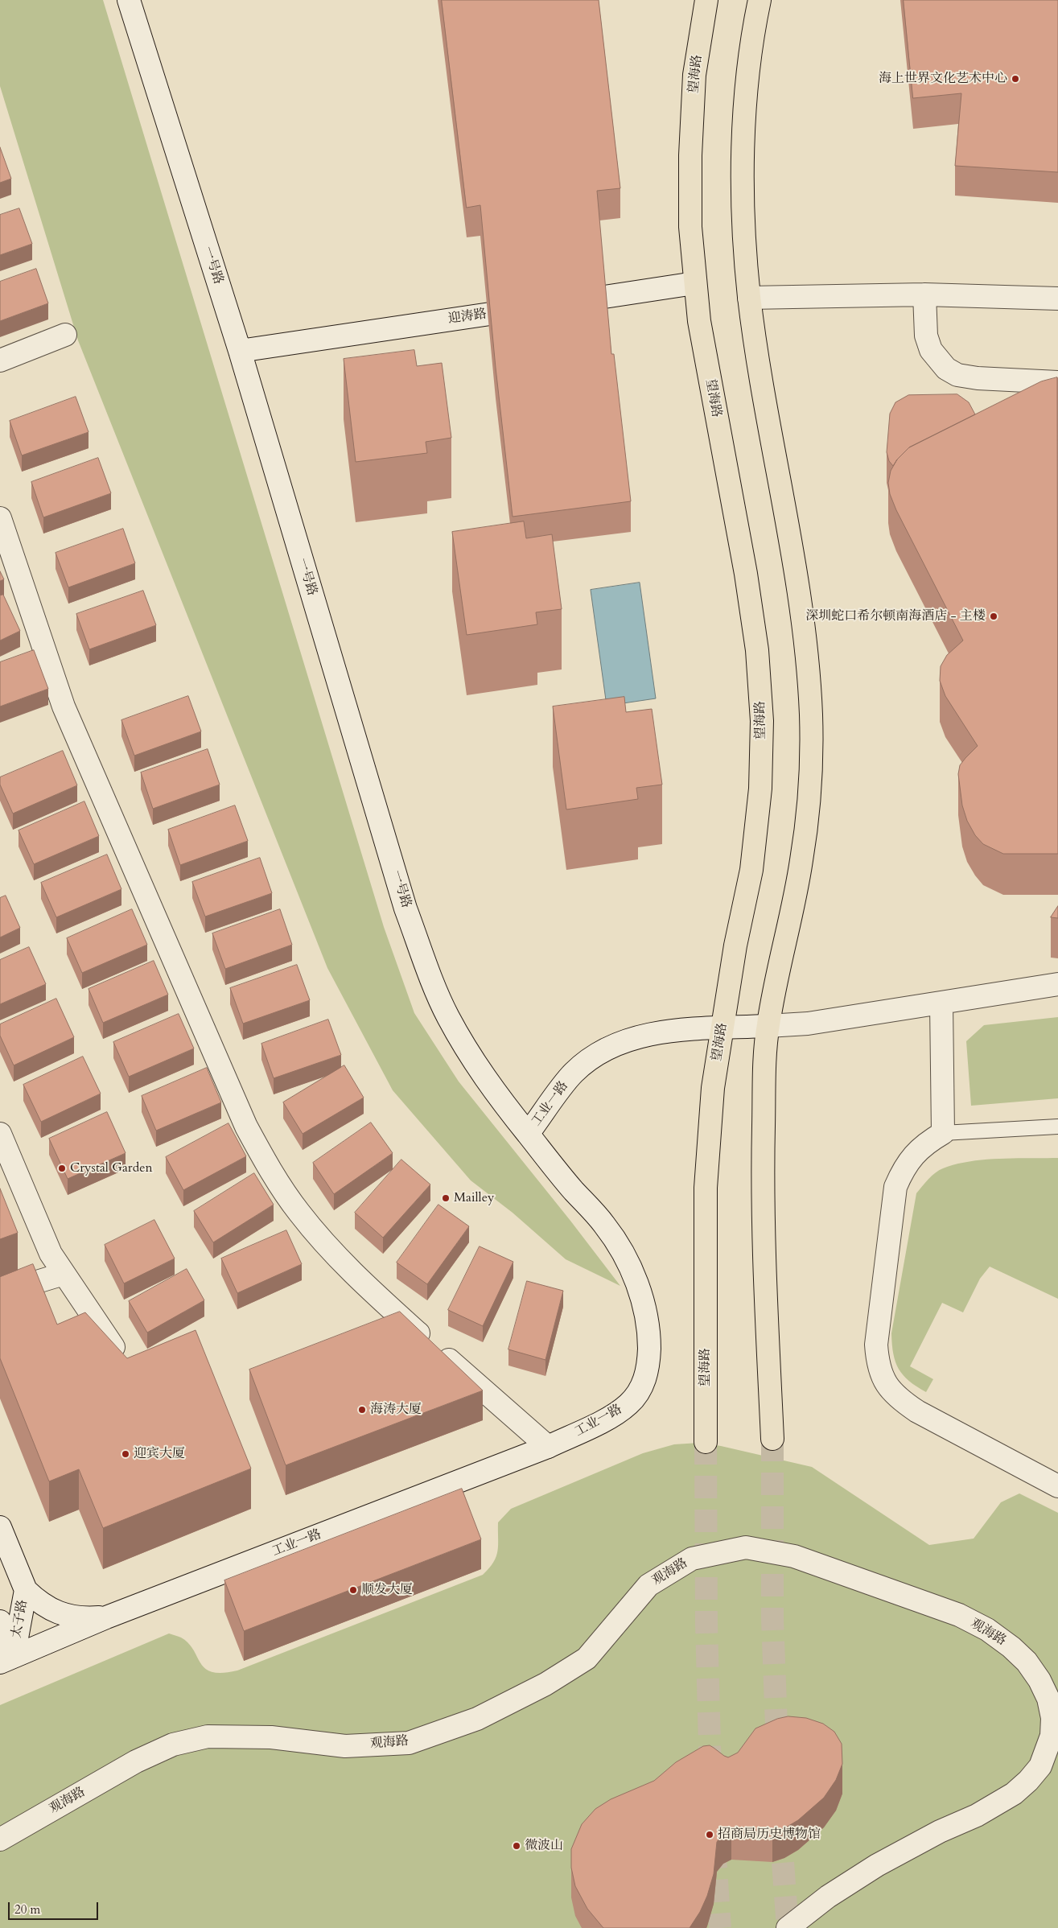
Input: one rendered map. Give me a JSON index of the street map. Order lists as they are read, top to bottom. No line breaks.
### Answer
{"streets":{"main road":["望海路"],"street":["一号路","迎涛路","工业一路","观海路","太子路"]},"crossings":[["望海路","工业一路"],["一号路","迎涛路"],["一号路","工业一路"],["工业一路","太子路"]],"places":["海上世界文化艺术中心","深圳蛇口希尔顿南海酒店 - 主楼","Crystal Garden","Mailley","海涛大厦","迎宾大厦","顺发大厦","招商局历史博物馆","微波山"],"scale_bar":"20 m"}
